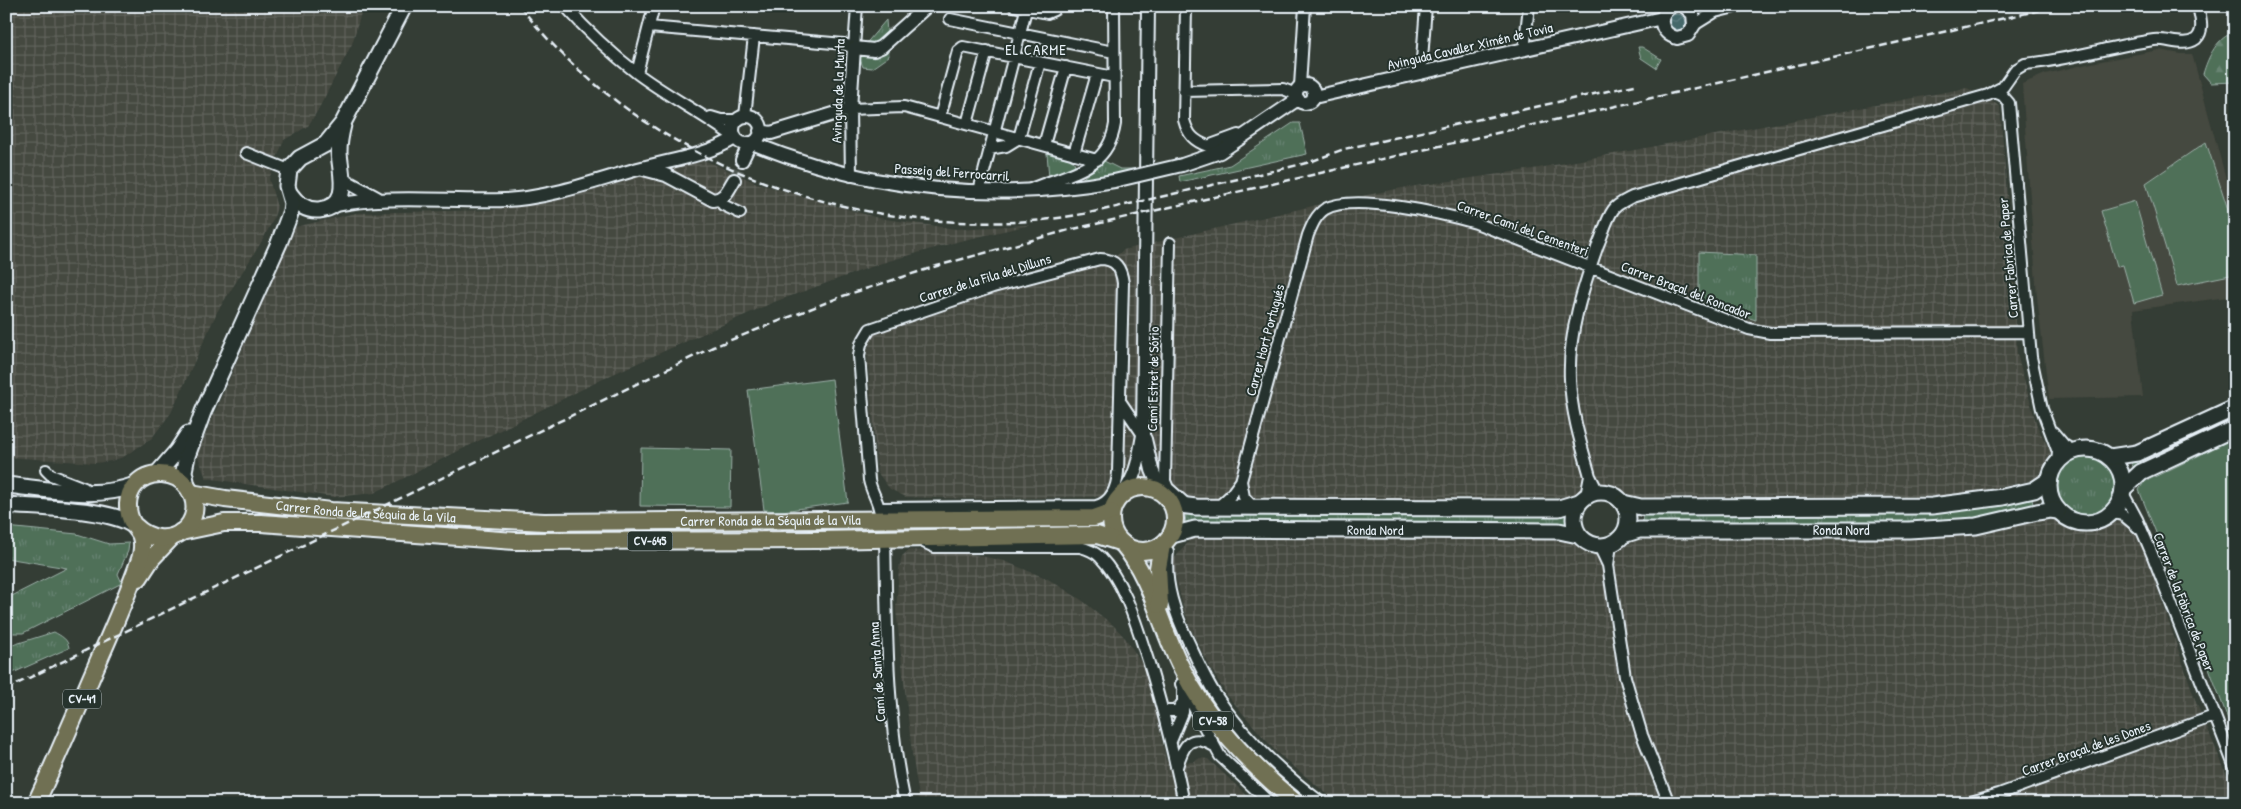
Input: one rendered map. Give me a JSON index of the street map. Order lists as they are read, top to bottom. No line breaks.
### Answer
{"streets":{"main road":["Carrer Ronda de la Séquia de la Vila","Ronda Nord","CV-645","CV-41","CV-58"],"street":["Avinguda Cavaller Ximén de Tovia","Avinguda de la Murta","Passeig del Ferrocarril","Carrer Camí del Cementeri","Carrer Fabrica de Paper","Carrer de la Fila del Dilluns","Carrer Braçal del Roncador","Carrer Hort Portugués","Camí Estret de Sório","Carrer de la Fàbrica de Paper","Camí de Santa Anna","Carrer Braçal de les Dones"]},"crossings":[["Avinguda de la Murta","Passeig del Ferrocarril"],["Carrer Camí del Cementeri","Carrer Braçal del Roncador"],["Carrer Camí del Cementeri","Carrer Hort Portugués"],["Carrer Camí del Cementeri","Ronda Nord"],["Carrer Camí del Cementeri","CV-645"],["Carrer Fabrica de Paper","Carrer Braçal del Roncador"],["Carrer Fabrica de Paper","Ronda Nord"],["Carrer Fabrica de Paper","Carrer de la Fàbrica de Paper"],["Carrer de la Fila del Dilluns","Carrer Ronda de la Séquia de la Vila"],["Carrer Hort Portugués","Ronda Nord"],["Camí Estret de Sório","Carrer Ronda de la Séquia de la Vila"],["Camí Estret de Sório","Ronda Nord"],["Camí Estret de Sório","CV-645"],["Camí Estret de Sório","CV-58"],["Carrer Ronda de la Séquia de la Vila","Ronda Nord"],["Carrer Ronda de la Séquia de la Vila","CV-645"],["Carrer Ronda de la Séquia de la Vila","Camí de Santa Anna"],["Carrer Ronda de la Séquia de la Vila","CV-41"],["Carrer Ronda de la Séquia de la Vila","CV-58"],["Ronda Nord","CV-645"],["Ronda Nord","Carrer de la Fàbrica de Paper"],["Ronda Nord","CV-58"],["CV-645","CV-41"],["CV-645","CV-58"],["Carrer de la Fàbrica de Paper","Carrer Braçal de les Dones"]],"districts":["EL CARME"]}
